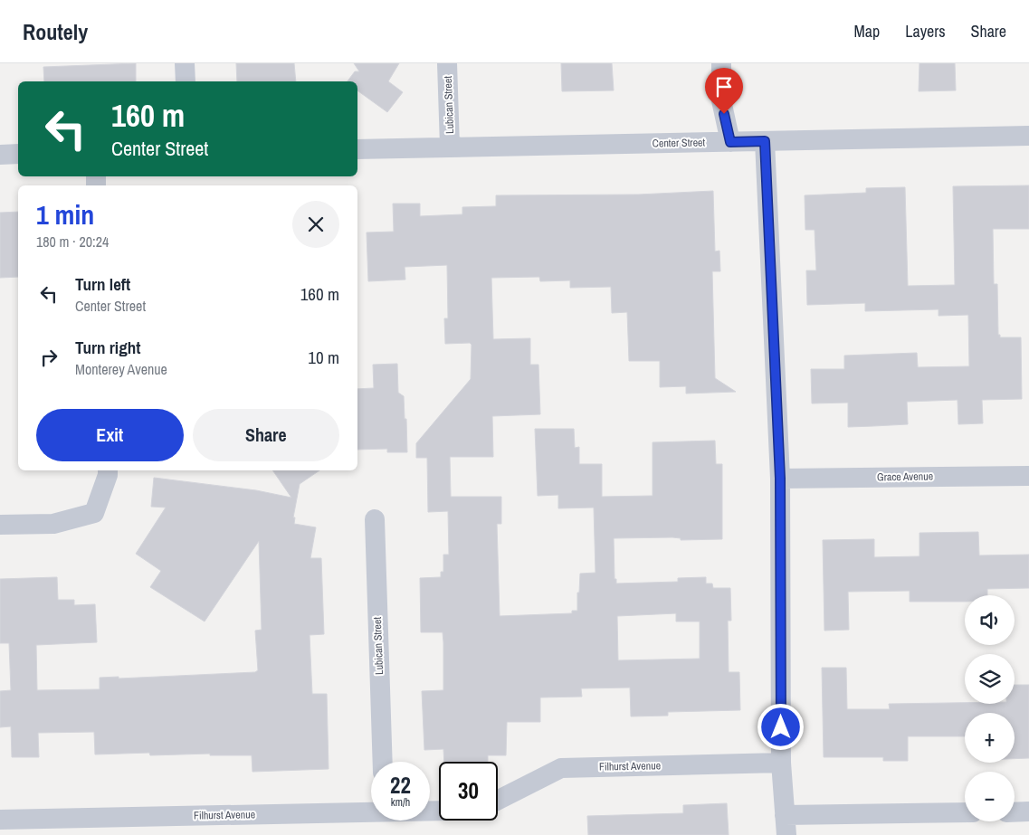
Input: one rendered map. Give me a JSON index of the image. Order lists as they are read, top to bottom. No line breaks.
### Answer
{"streets":{"street":["Lubican Street","Center Street","Grace Avenue","Filhurst Avenue"]},"crossings":[["Lubican Street","Center Street"]],"page":{"header":"Routely","nav":["Map","Layers","Share"],"turn":["160 m","Center Street"],"heading":["1 min","180 m · 20:24"],"list":[{"name":"Turn left","note":"Center Street","value":"160 m"},{"name":"Turn right","note":"Monterey Avenue","value":"10 m"}],"buttons":["Exit","Share"],"map_buttons":["+","−"],"speed":"22 km/h","limit":"30"}}
